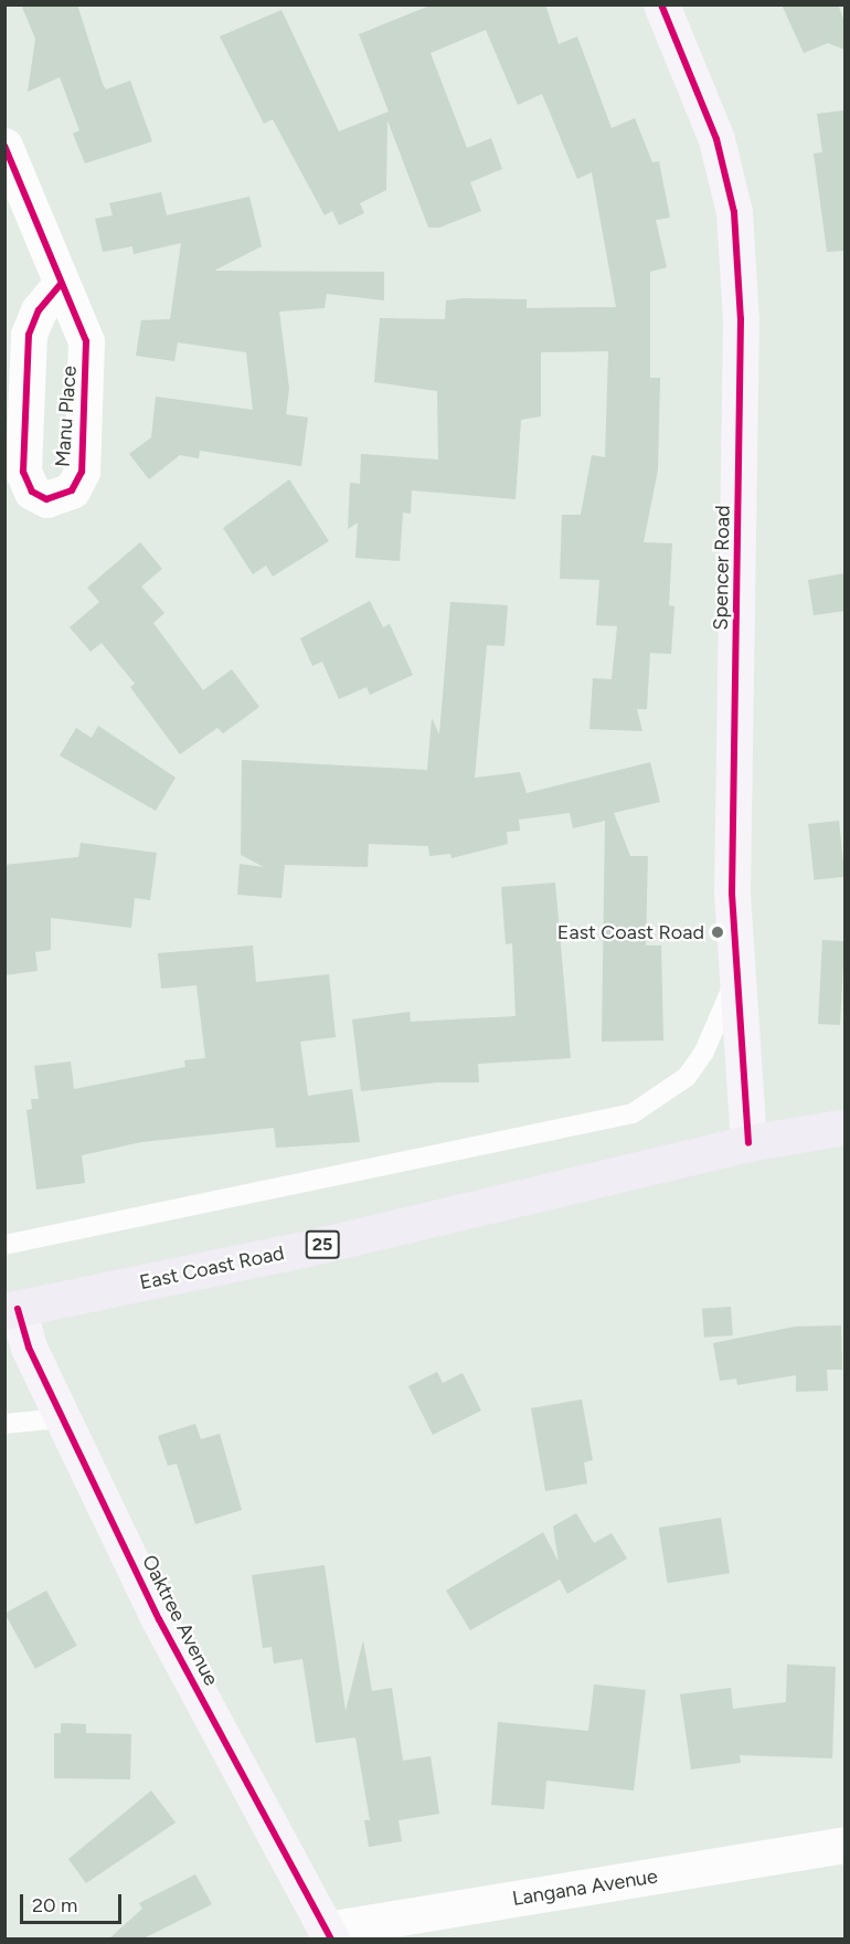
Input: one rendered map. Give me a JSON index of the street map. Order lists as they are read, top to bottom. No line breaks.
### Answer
{"streets":{"main road":["25","East Coast Road"],"street":["Manu Place","Spencer Road","Oaktree Avenue","Langana Avenue"]},"crossings":[["Spencer Road","East Coast Road"],["East Coast Road","Oaktree Avenue"],["Oaktree Avenue","Langana Avenue"]],"places":["East Coast Road"],"scale_bar":"20 m"}
